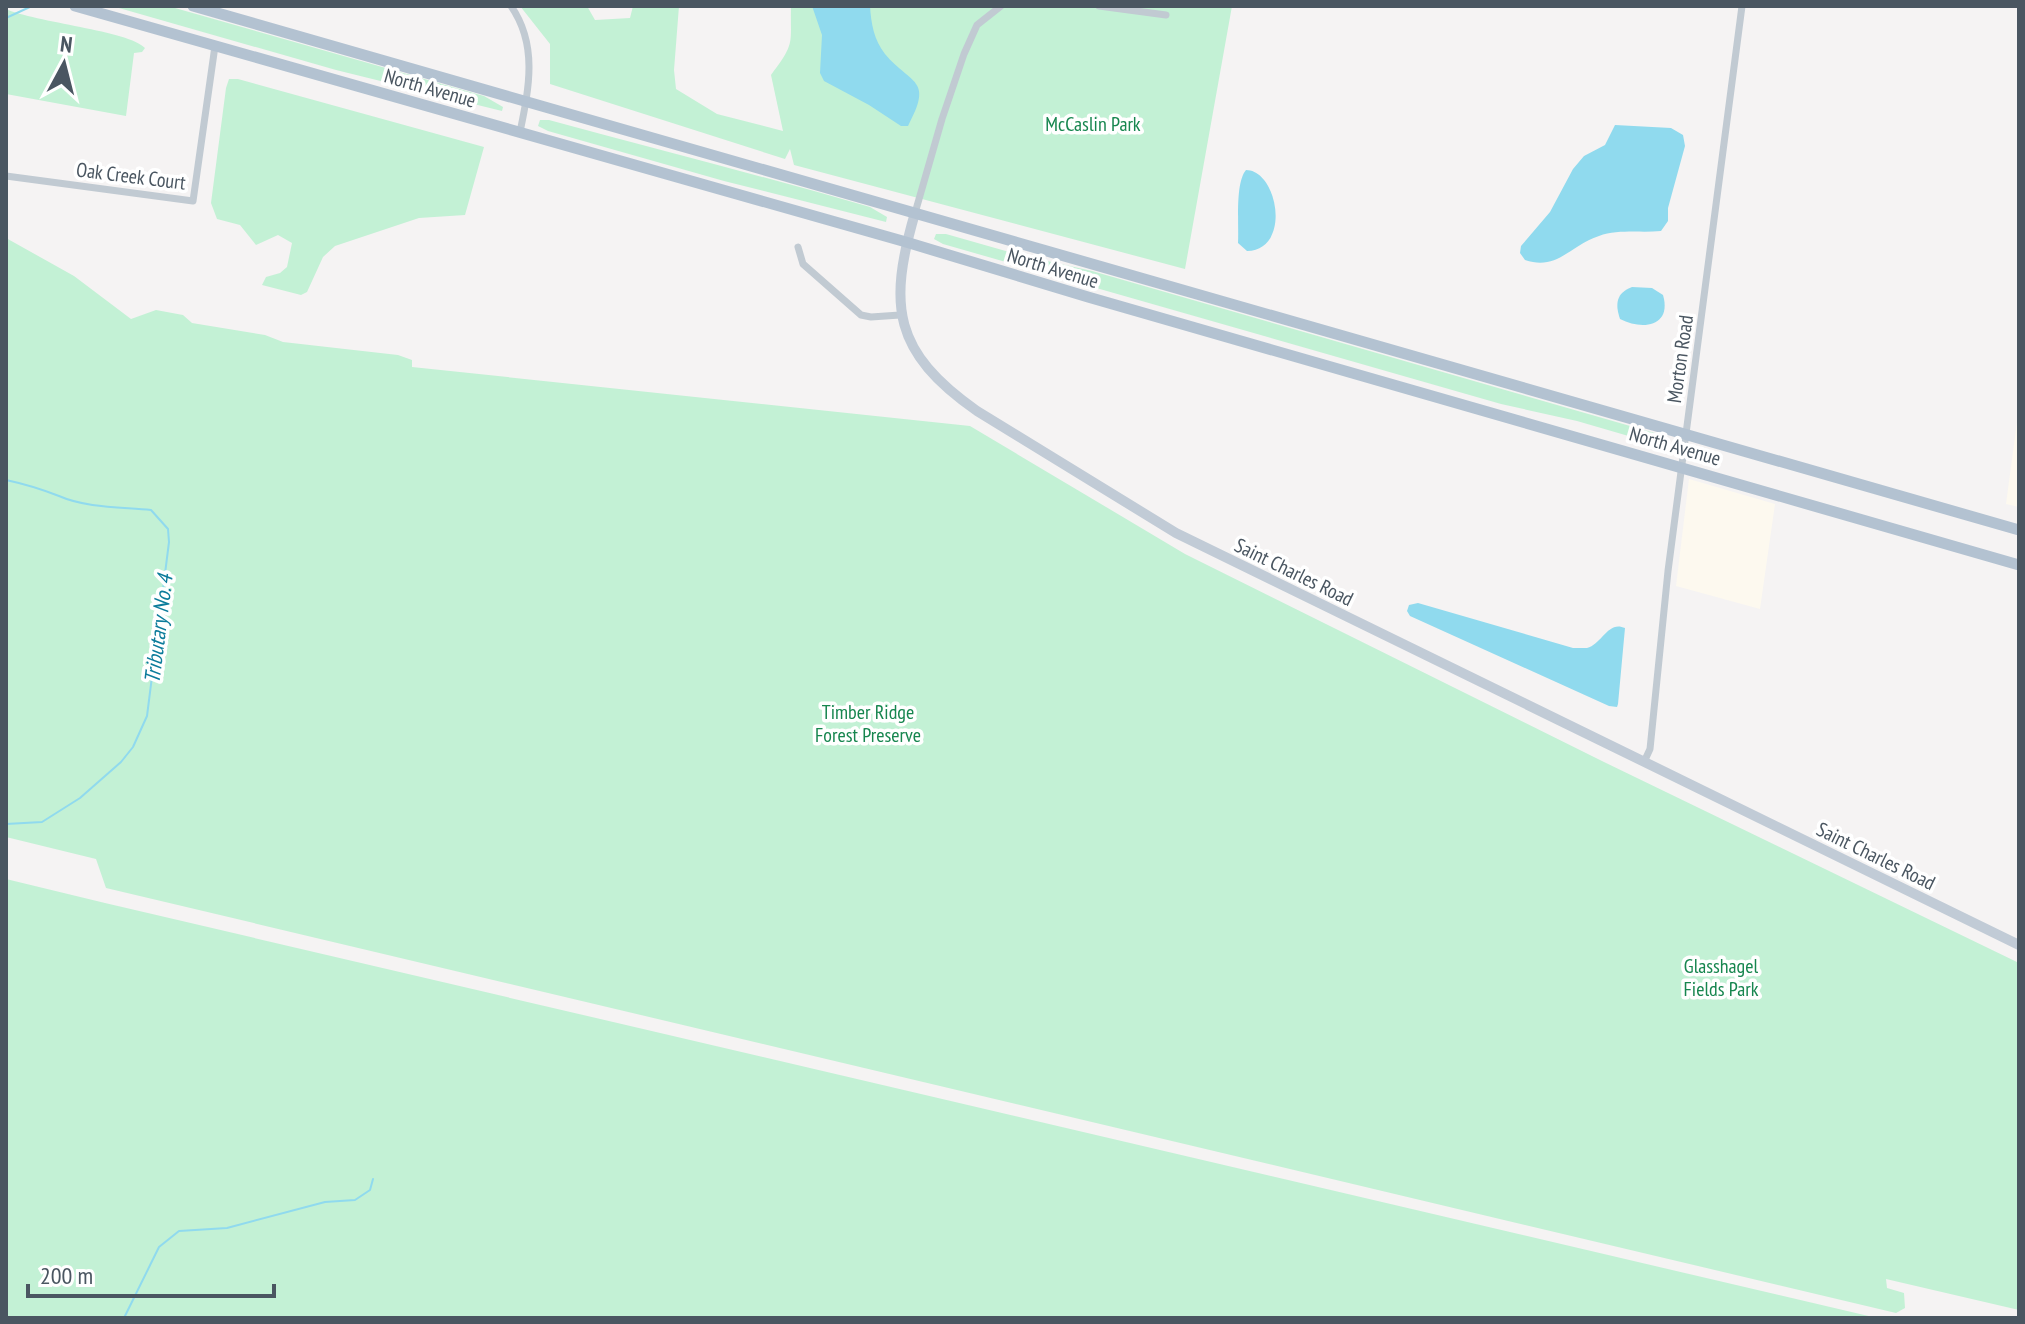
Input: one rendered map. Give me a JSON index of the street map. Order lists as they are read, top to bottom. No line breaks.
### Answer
{"streets":{"main road":["North Avenue"],"street":["Oak Creek Court","Morton Road","Saint Charles Road"]},"crossings":[["North Avenue","Oak Creek Court"],["North Avenue","Morton Road"],["North Avenue","Saint Charles Road"],["Morton Road","Saint Charles Road"]],"water":["Tributary No. 4"],"parks":["McCaslin Park","Timber Ridge Forest Preserve","Glasshagel Fields Park"],"scale_bar":"200 m","north":"top"}
